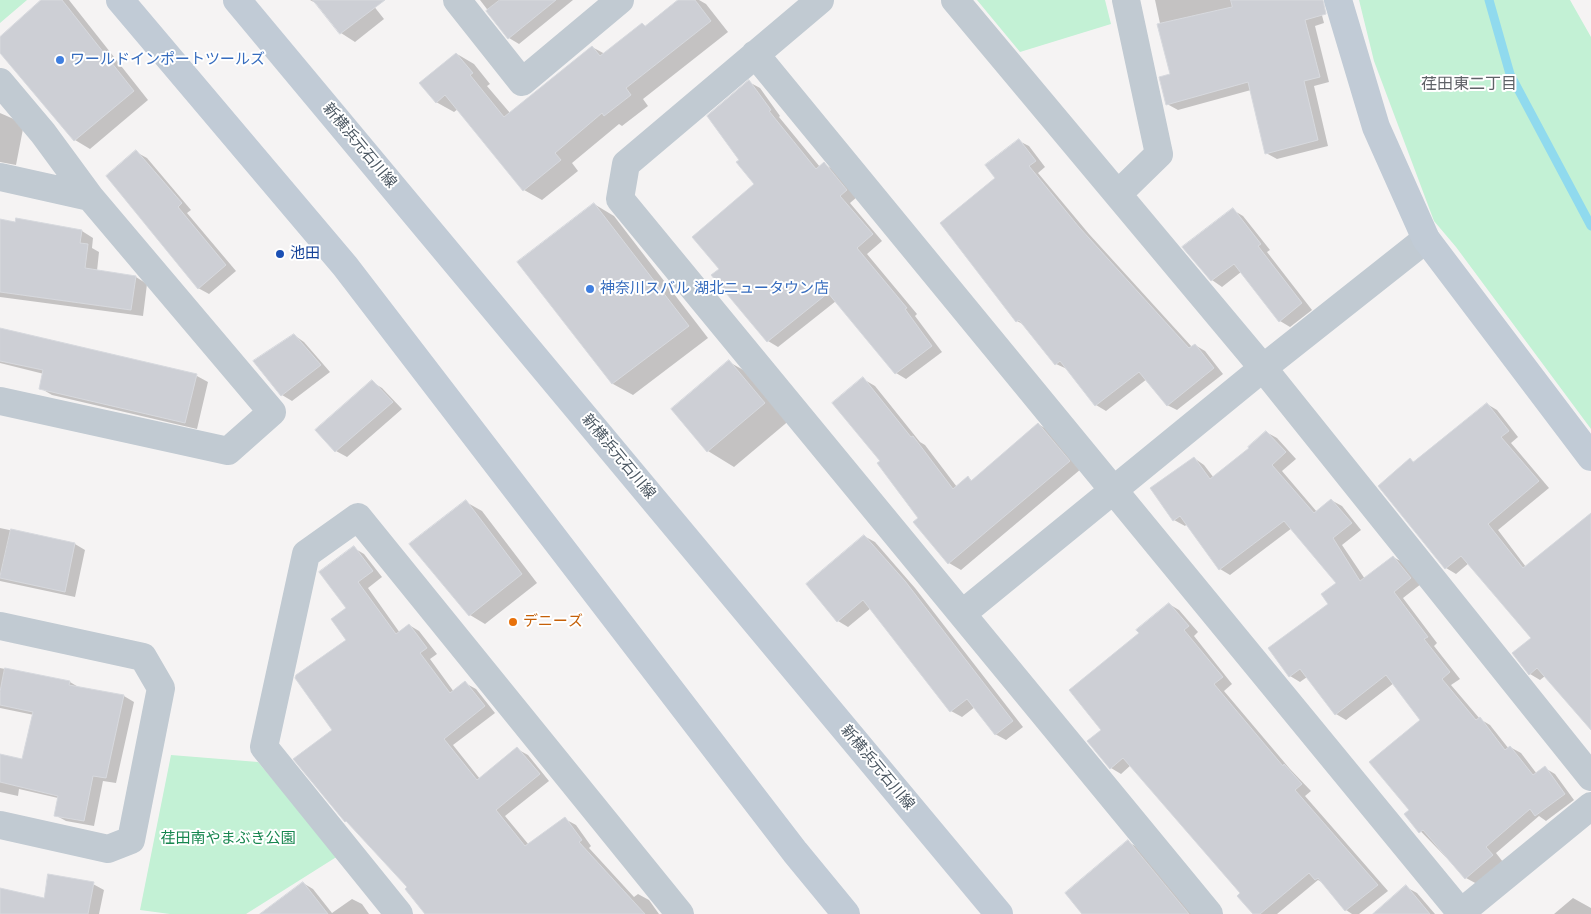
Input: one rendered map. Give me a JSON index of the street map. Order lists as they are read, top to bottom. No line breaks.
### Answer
{"streets":{"street":["新横浜元石川線"]},"districts":["荏田東二丁目"],"parks":["荏田南やまぶき公園"],"places":["ワールドインポートツールズ","池田","神奈川スバル 湖北ニュータウン店","デニーズ"]}
